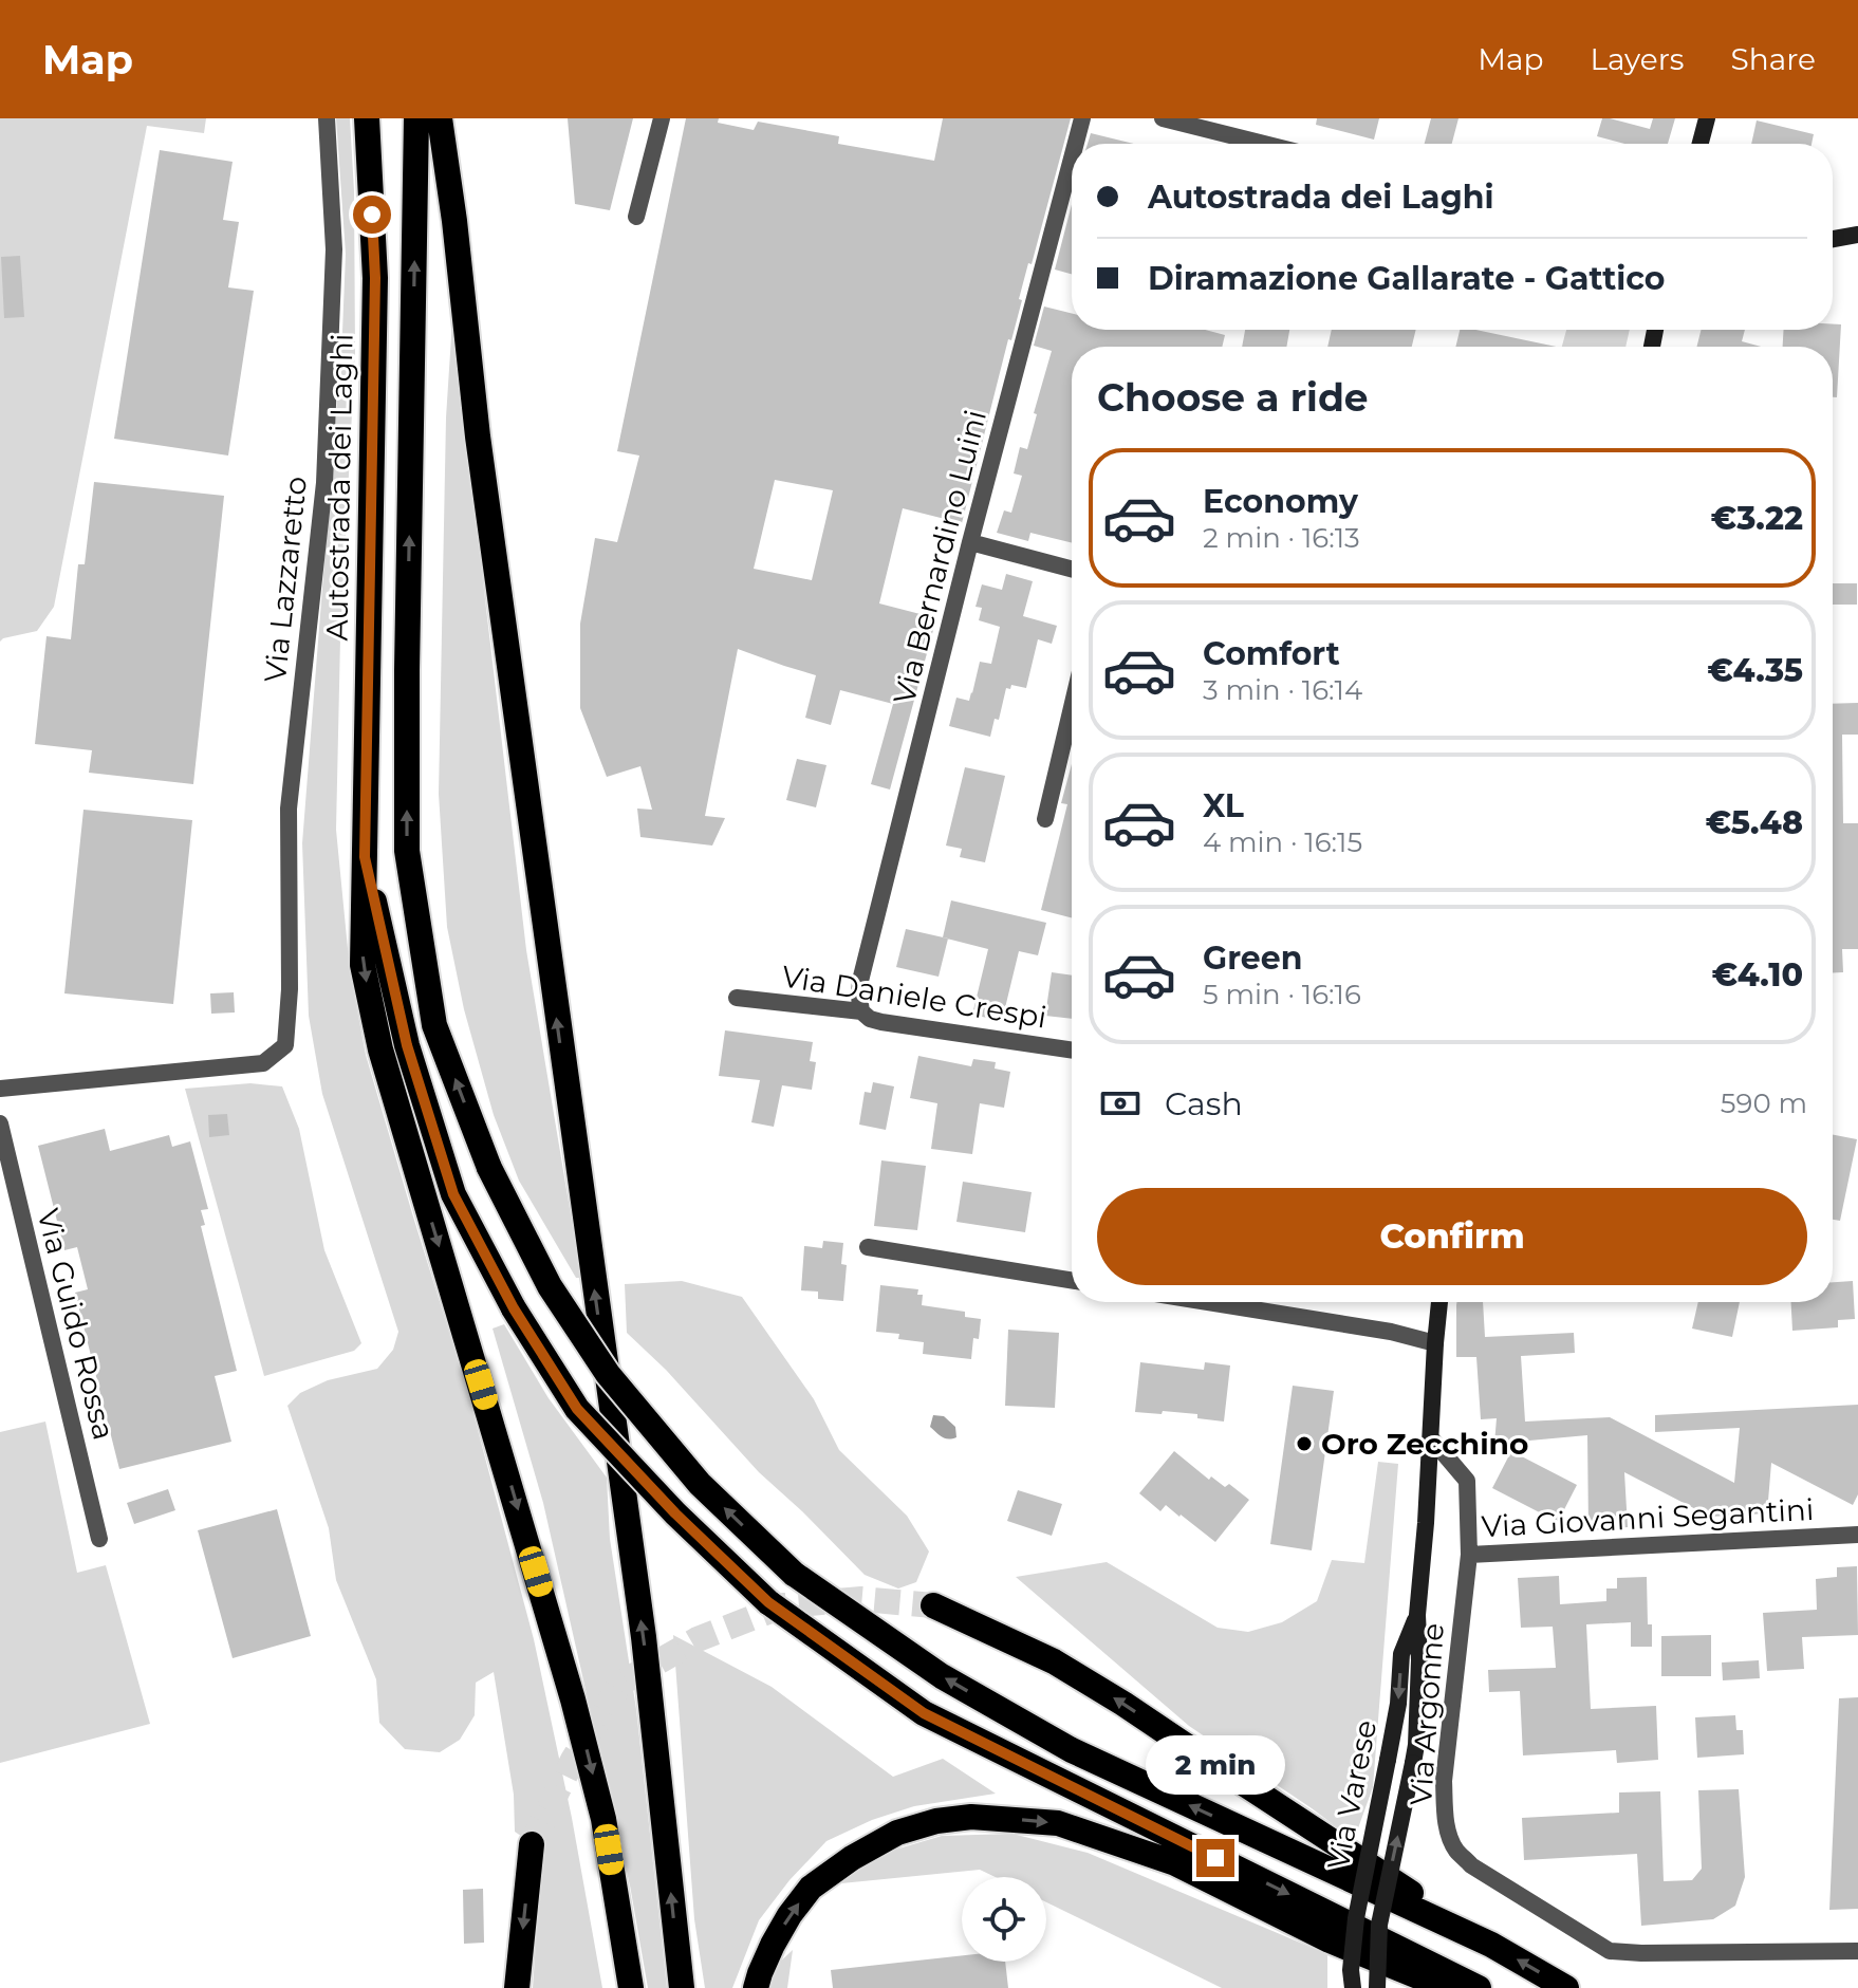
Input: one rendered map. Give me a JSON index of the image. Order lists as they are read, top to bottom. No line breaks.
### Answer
{"streets":{"highway":["Autostrada dei Laghi"],"main road":["Via Varese"],"street":["Via Bernardino Luini","Via Lazzaretto","Via Daniele Crespi","Via Guido Rossa","Via Giovanni Segantini","Via Argonne"]},"crossings":[["Via Bernardino Luini","Via Daniele Crespi"],["Via Giovanni Segantini","Via Argonne"],["Via Giovanni Segantini","Via Varese"]],"places":["Oro Zecchino"],"page":{"header":"Map","nav":["Map","Layers","Share"],"banner":["Autostrada dei Laghi","Diramazione Gallarate - Gattico"],"heading":"Choose a ride","list":[{"name":"Economy","note":"2 min · 16:13","value":"€3.22"},{"name":"Comfort","note":"3 min · 16:14","value":"€4.35"},{"name":"XL","note":"4 min · 16:15","value":"€5.48"},{"name":"Green","note":"5 min · 16:16","value":"€4.10"}],"pay":["Cash","590 m"],"buttons":"Confirm","bubble":"2 min"}}
